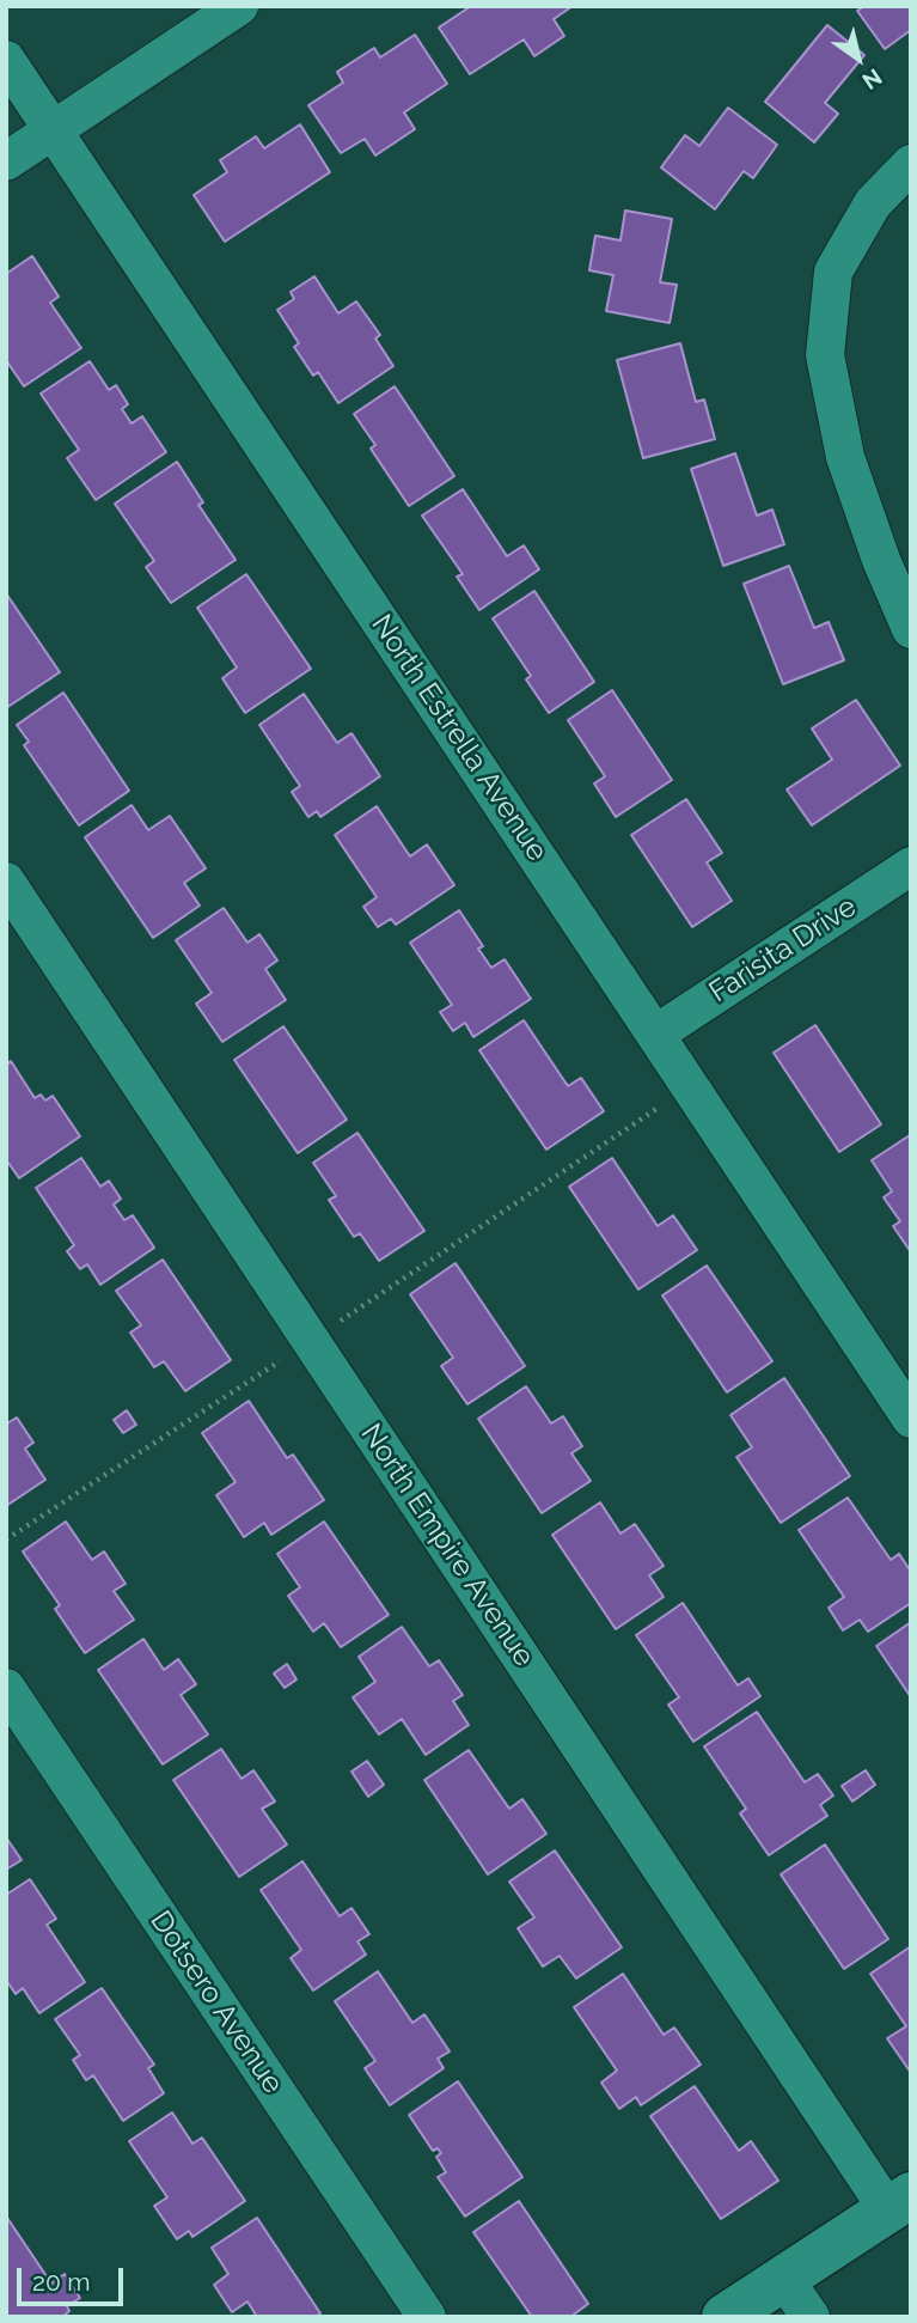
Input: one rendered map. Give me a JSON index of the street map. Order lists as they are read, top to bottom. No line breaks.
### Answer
{"streets":{"street":["North Estrella Avenue","Farisita Drive","North Empire Avenue","Dotsero Avenue"]},"crossings":[["North Estrella Avenue","Farisita Drive"]],"scale_bar":"20 m","north":"bottom right"}
